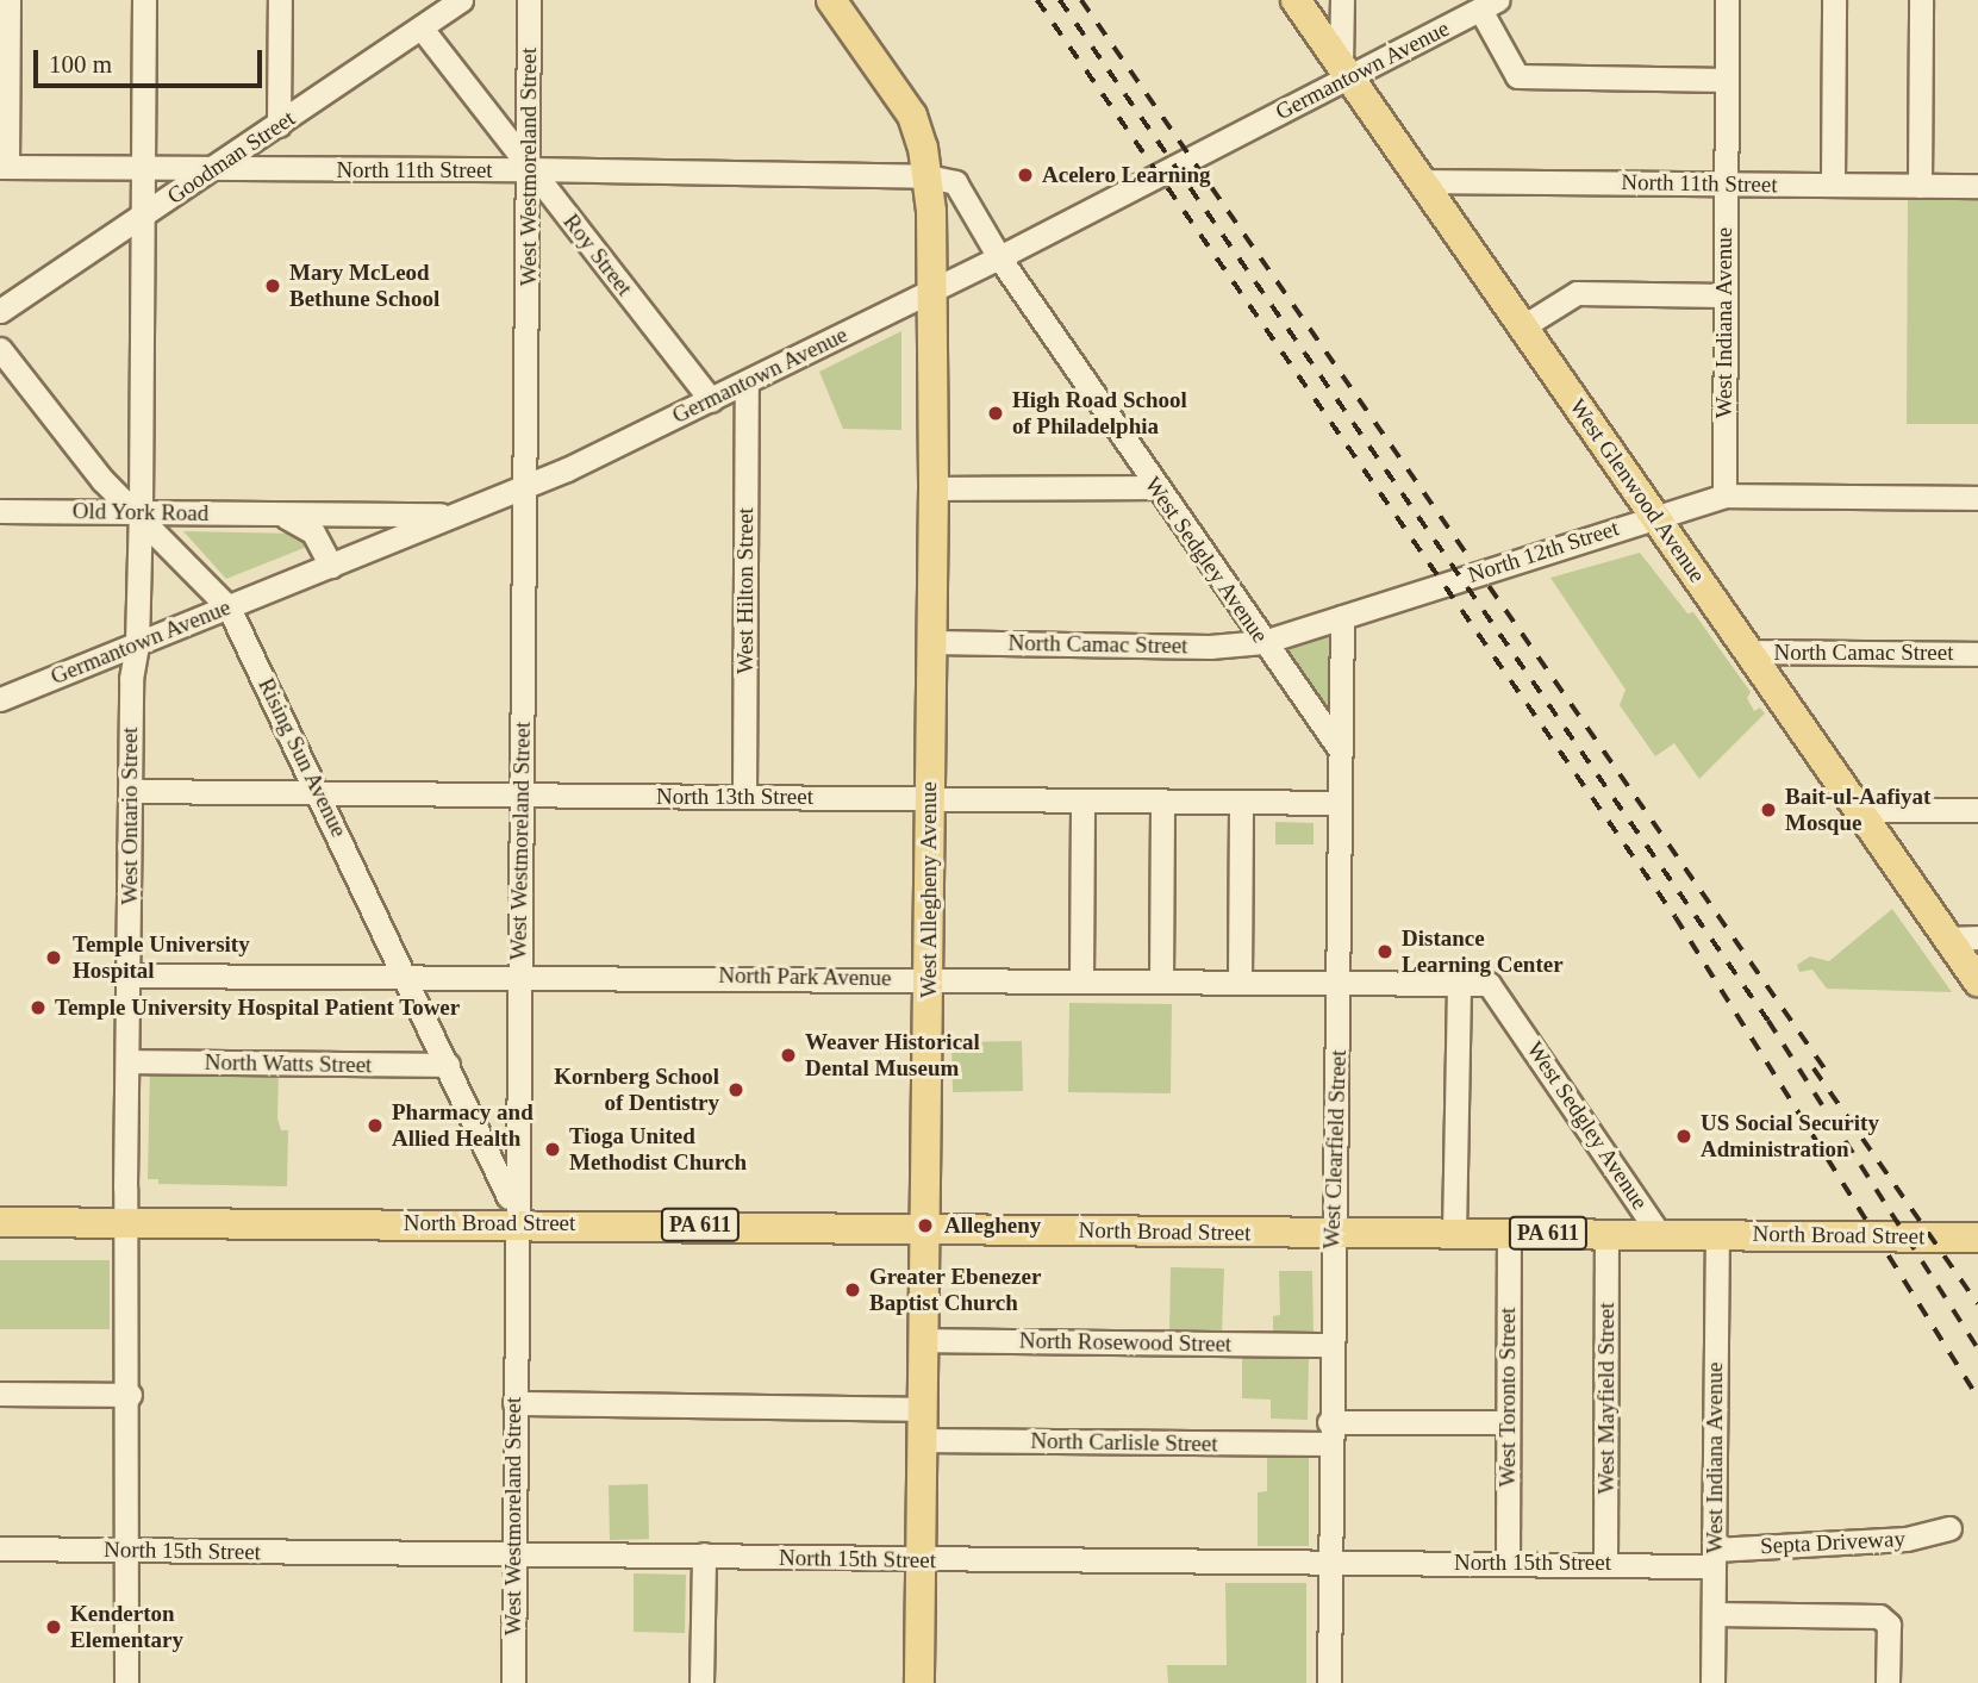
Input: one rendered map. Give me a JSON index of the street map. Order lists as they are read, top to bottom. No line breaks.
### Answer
{"streets":{"main road":["West Glenwood Avenue","West Allegheny Avenue","North Broad Street","PA 611"],"street":["Germantown Avenue","Goodman Street","West Westmoreland Street","North 11th Street","Roy Street","West Indiana Avenue","Old York Road","North 12th Street","West Sedgley Avenue","West Hilton Street","North Camac Street","Rising Sun Avenue","North 13th Street","West Ontario Street","North Park Avenue","North Watts Street","West Clearfield Street","North Rosewood Street","West Toronto Street","West Mayfield Street","North Carlisle Street","Septa Driveway","North 15th Street"]},"crossings":[["Germantown Avenue","West Westmoreland Street"],["Germantown Avenue","Roy Street"],["Germantown Avenue","West Glenwood Avenue"],["Germantown Avenue","Old York Road"],["Germantown Avenue","West Sedgley Avenue"],["Germantown Avenue","West Hilton Street"],["Germantown Avenue","Rising Sun Avenue"],["Germantown Avenue","West Ontario Street"],["Germantown Avenue","West Allegheny Avenue"],["Goodman Street","North 11th Street"],["Goodman Street","Roy Street"],["Goodman Street","West Ontario Street"],["West Westmoreland Street","North 11th Street"],["West Westmoreland Street","Roy Street"],["West Westmoreland Street","Rising Sun Avenue"],["West Westmoreland Street","North 13th Street"],["West Westmoreland Street","North Park Avenue"],["West Westmoreland Street","North Broad Street"],["West Westmoreland Street","North 15th Street"],["North 11th Street","Roy Street"],["North 11th Street","West Indiana Avenue"],["North 11th Street","West Glenwood Avenue"],["North 11th Street","West Sedgley Avenue"],["North 11th Street","West Ontario Street"],["North 11th Street","West Allegheny Avenue"],["West Indiana Avenue","North 12th Street"],["West Indiana Avenue","North Broad Street"],["West Indiana Avenue","Septa Driveway"],["West Indiana Avenue","North 15th Street"],["West Glenwood Avenue","North 12th Street"],["West Glenwood Avenue","North Camac Street"],["Old York Road","Rising Sun Avenue"],["Old York Road","West Ontario Street"],["North 12th Street","West Sedgley Avenue"],["North 12th Street","North Camac Street"],["North 12th Street","West Clearfield Street"],["West Sedgley Avenue","North Camac Street"],["West Sedgley Avenue","West Allegheny Avenue"],["West Sedgley Avenue","North Park Avenue"],["West Sedgley Avenue","West Clearfield Street"],["West Sedgley Avenue","North Broad Street"],["West Hilton Street","North 13th Street"],["North Camac Street","West Allegheny Avenue"],["Rising Sun Avenue","North 13th Street"],["Rising Sun Avenue","West Ontario Street"],["Rising Sun Avenue","North Park Avenue"],["Rising Sun Avenue","North Watts Street"],["Rising Sun Avenue","North Broad Street"],["North 13th Street","West Ontario Street"],["North 13th Street","West Allegheny Avenue"],["North 13th Street","West Clearfield Street"],["West Ontario Street","North Park Avenue"],["West Ontario Street","North Watts Street"],["West Ontario Street","North Broad Street"],["West Ontario Street","North 15th Street"],["West Allegheny Avenue","North Park Avenue"],["West Allegheny Avenue","North Broad Street"],["West Allegheny Avenue","North Rosewood Street"],["West Allegheny Avenue","North Carlisle Street"],["West Allegheny Avenue","North 15th Street"],["North Park Avenue","West Clearfield Street"],["West Clearfield Street","North Broad Street"],["West Clearfield Street","North Rosewood Street"],["West Clearfield Street","North Carlisle Street"],["West Clearfield Street","North 15th Street"],["North Broad Street","West Toronto Street"],["North Broad Street","West Mayfield Street"],["West Toronto Street","North Carlisle Street"],["West Toronto Street","North 15th Street"],["West Mayfield Street","North 15th Street"],["Septa Driveway","North 15th Street"]],"places":["Acelero Learning","Mary McLeod Bethune School","High Road School of Philadelphia","Bait-ul-Aafiyat Mosque","Distance Learning Center","Temple University Hospital","Temple University Hospital Patient Tower","Weaver Historical Dental Museum","Kornberg School of Dentistry","Pharmacy and Allied Health","US Social Security Administration","Tioga United Methodist Church","Allegheny","Greater Ebenezer Baptist Church","Kenderton Elementary"],"scale_bar":"100 m"}
